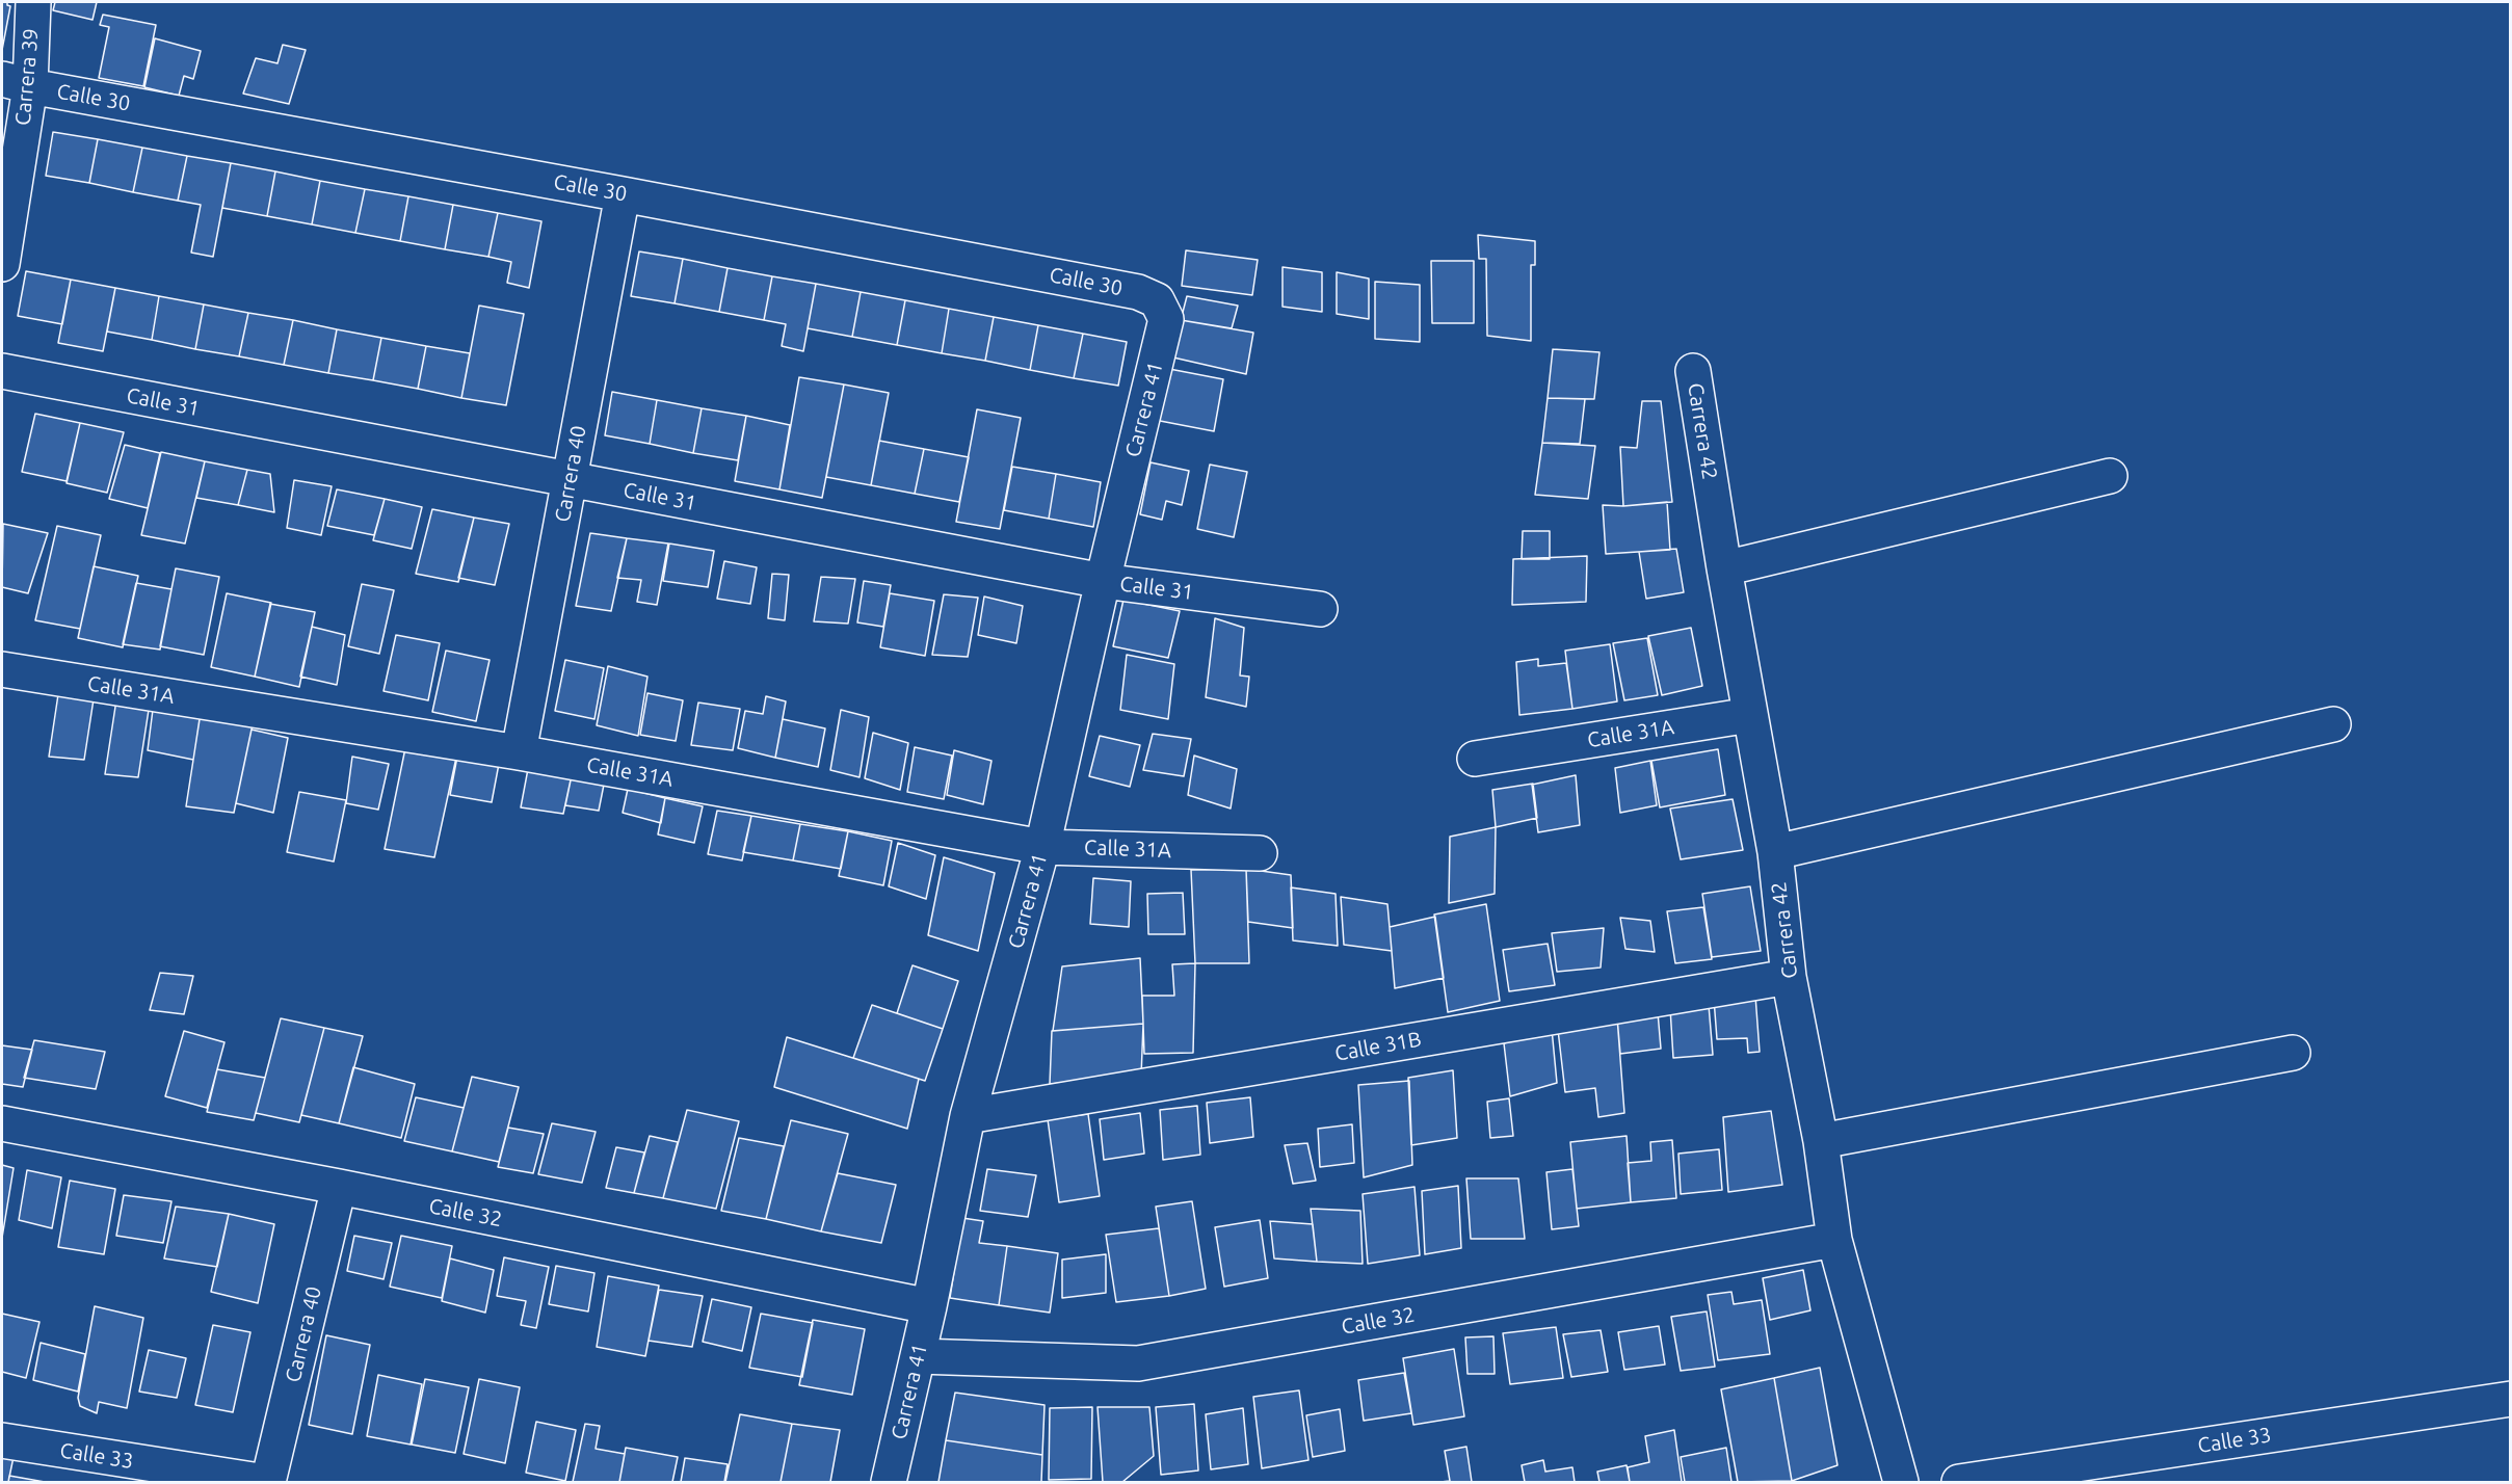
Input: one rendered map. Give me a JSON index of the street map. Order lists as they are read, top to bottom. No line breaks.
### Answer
{"streets":{"street":["Carrera 39","Calle 30","Calle 31","Carrera 41","Carrera 42","Carrera 40","Calle 31A","Calle 31B","Calle 32","Calle 33"]},"crossings":[["Carrera 39","Calle 30"],["Calle 30","Carrera 41"],["Calle 30","Carrera 40"],["Calle 31","Carrera 41"],["Calle 31","Carrera 40"],["Carrera 41","Calle 31A"],["Carrera 41","Calle 31B"],["Carrera 41","Calle 32"],["Carrera 42","Calle 31A"],["Carrera 42","Calle 31B"],["Carrera 42","Calle 32"],["Carrera 40","Calle 31A"],["Carrera 40","Calle 32"],["Carrera 40","Calle 33"]]}
